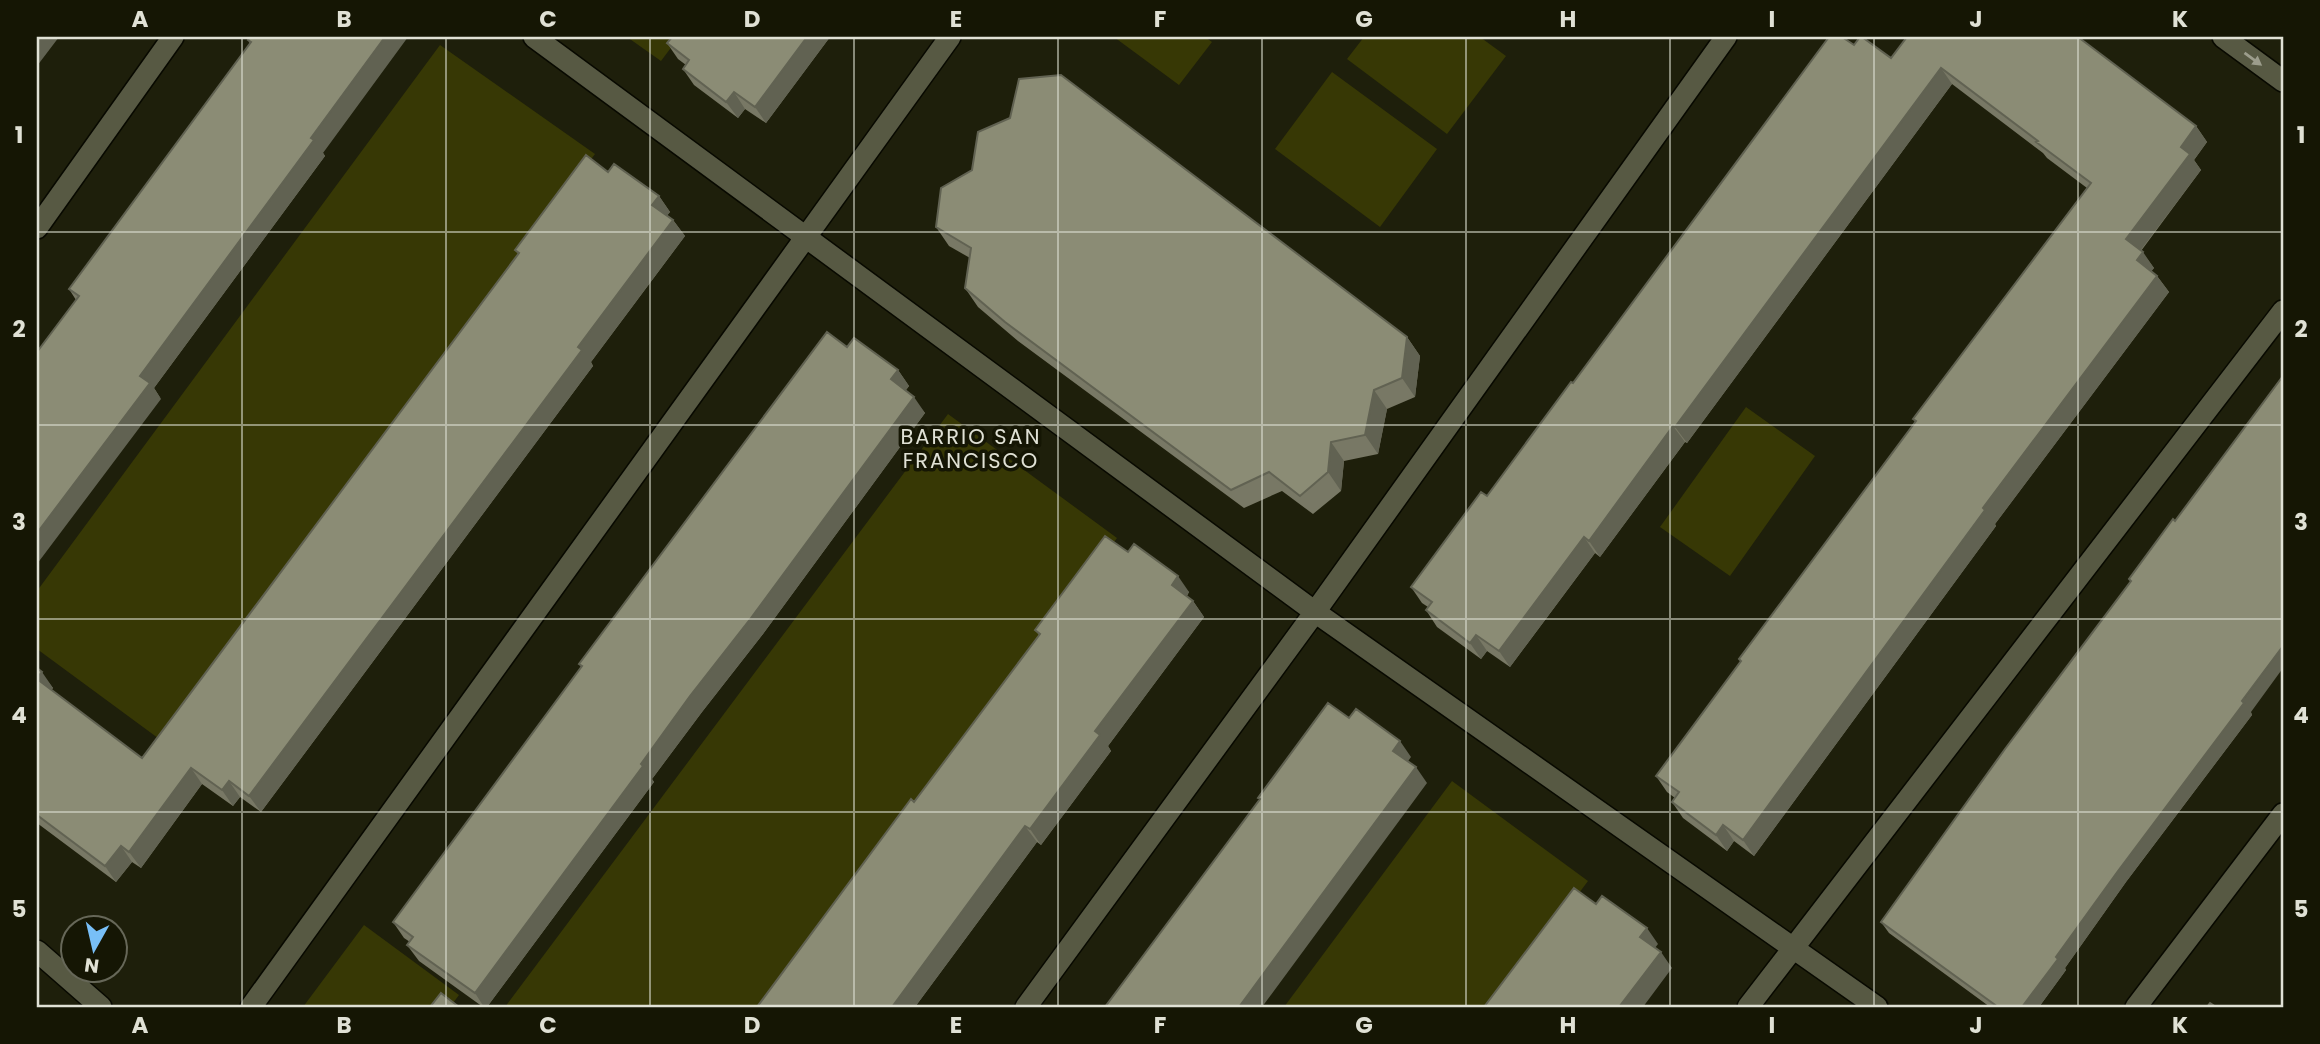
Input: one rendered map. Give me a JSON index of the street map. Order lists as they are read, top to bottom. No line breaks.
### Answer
{"districts":["BARRIO SAN FRANCISCO"],"north":"bottom","grid":{"columns":["A","B","C","D","E","F","G","H","I","J","K"],"rows":["1","2","3","4","5"]}}
